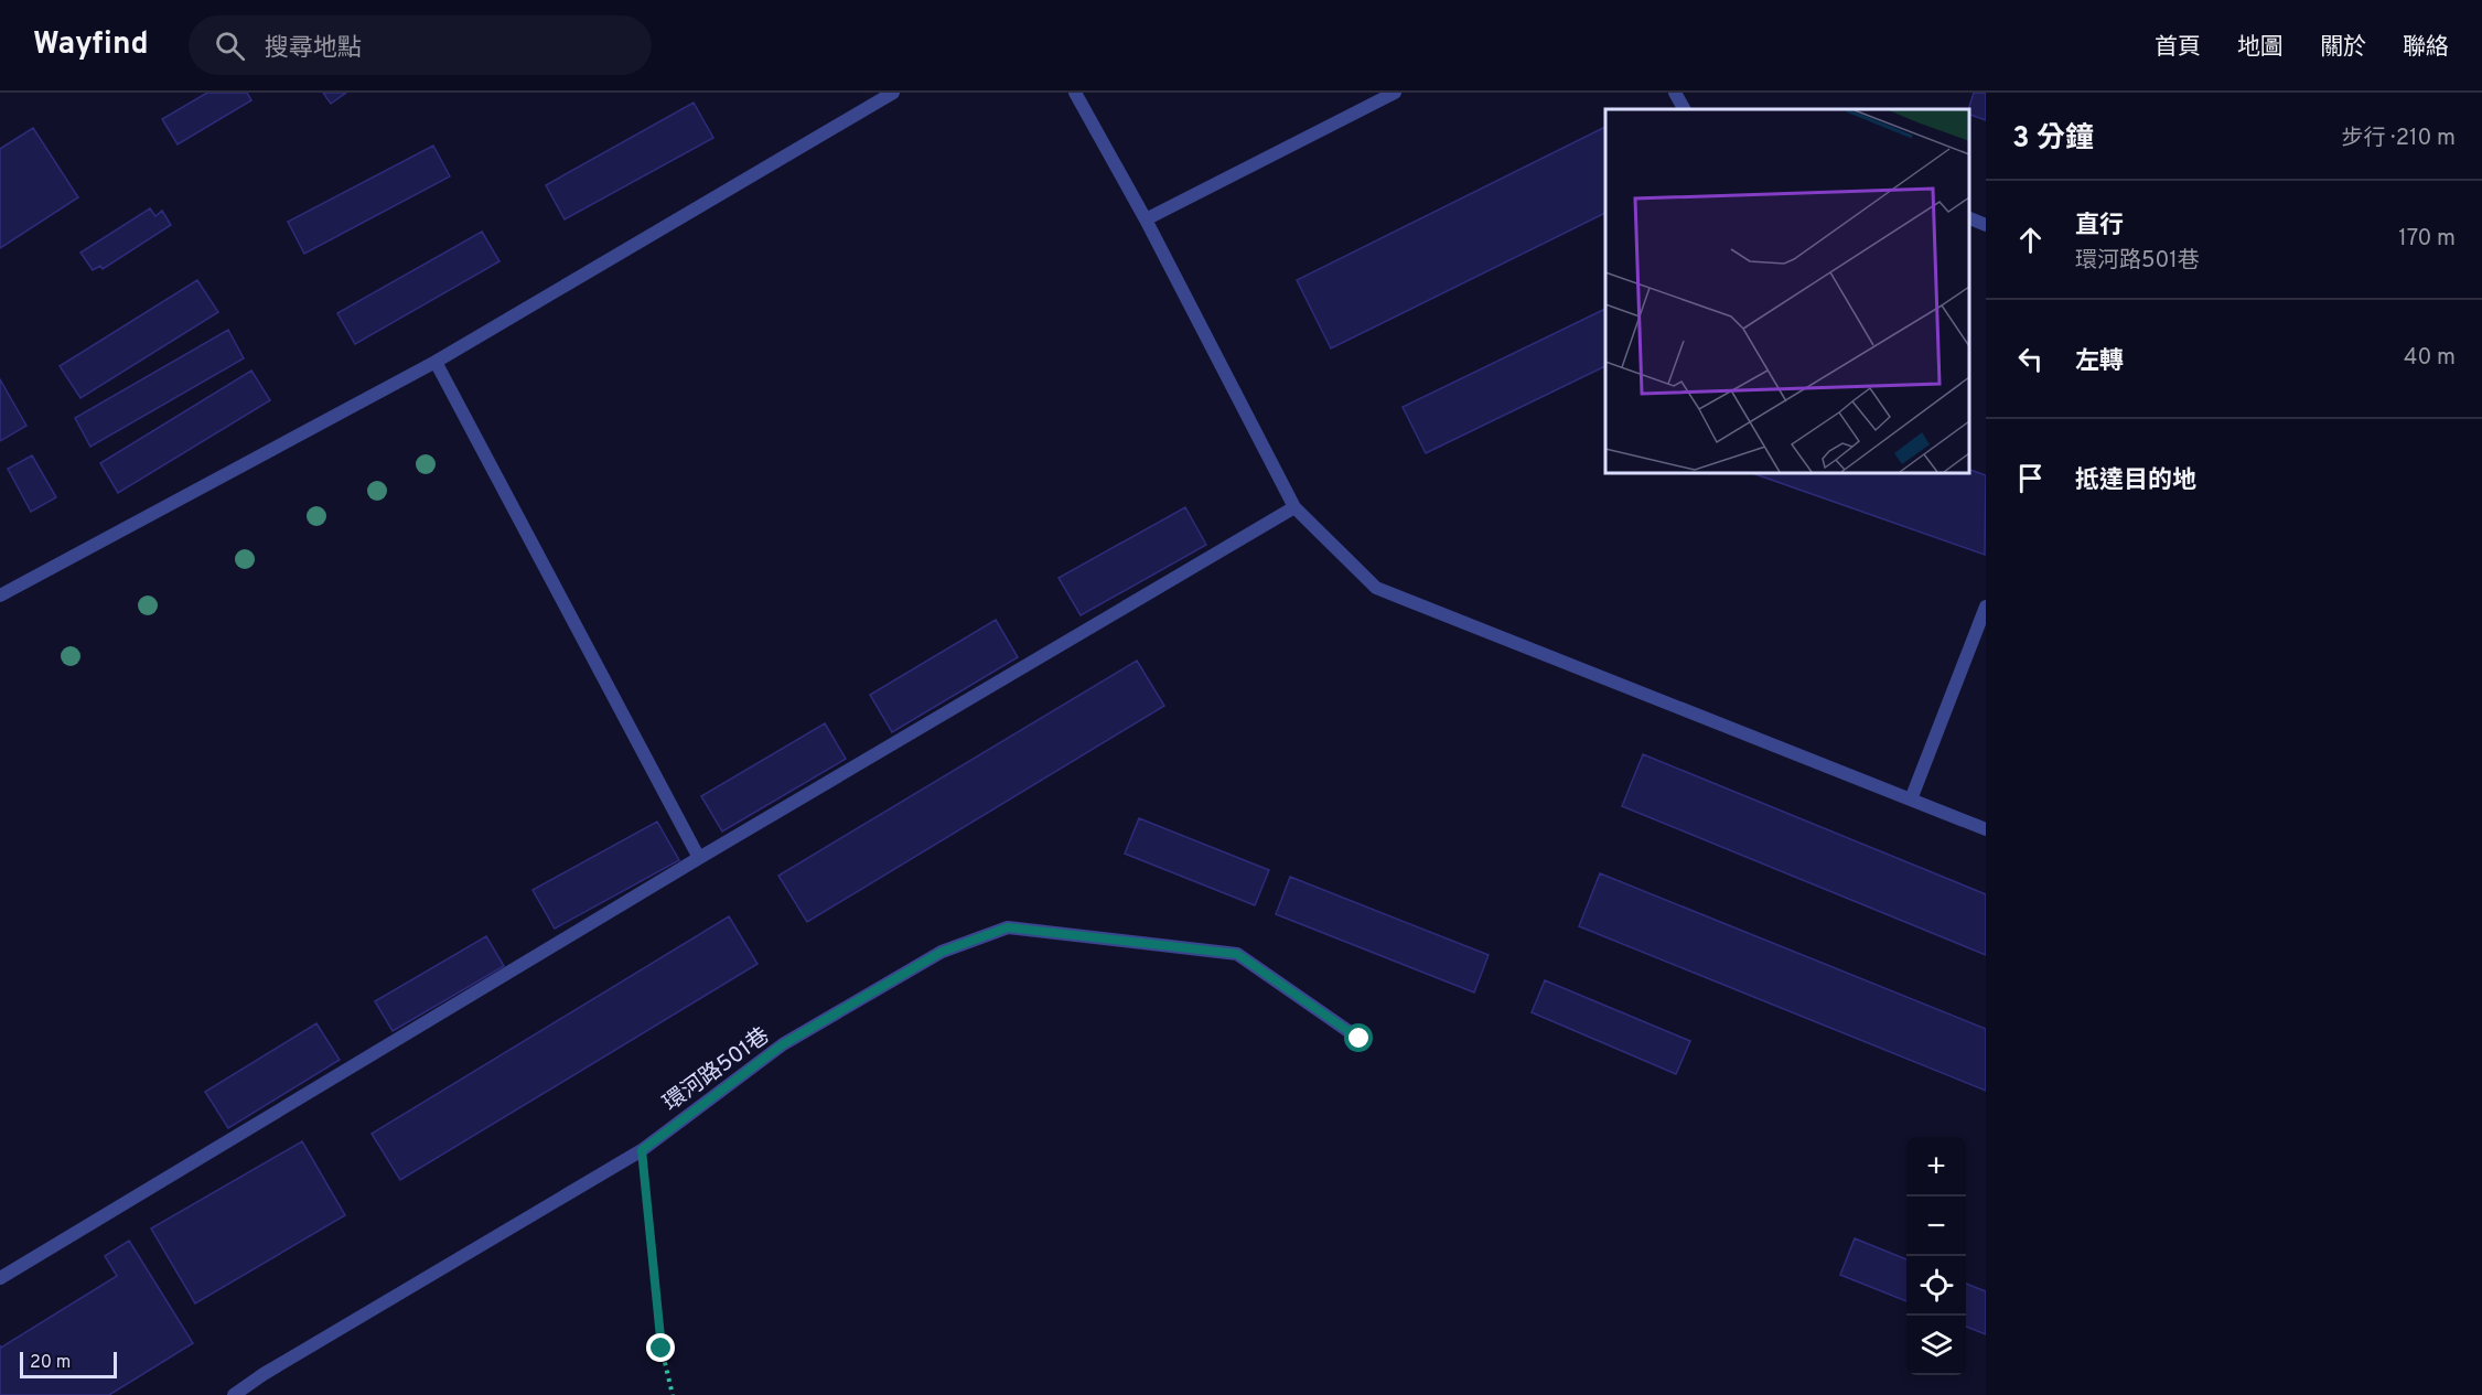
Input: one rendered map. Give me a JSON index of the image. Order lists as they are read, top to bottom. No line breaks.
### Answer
{"streets":{"lane":["環河路501巷"]},"scale_bar":"20 m","page":{"header":"Wayfind","search":"搜尋地點","nav":["首頁","地圖","關於","聯絡"],"heading":["3 分鐘","步行 · 210 m"],"list":[["直行","環河路501巷","170 m"],["左轉","40 m"],"抵達目的地"],"map_buttons":["+","−"],"scale":"20 m"}}
